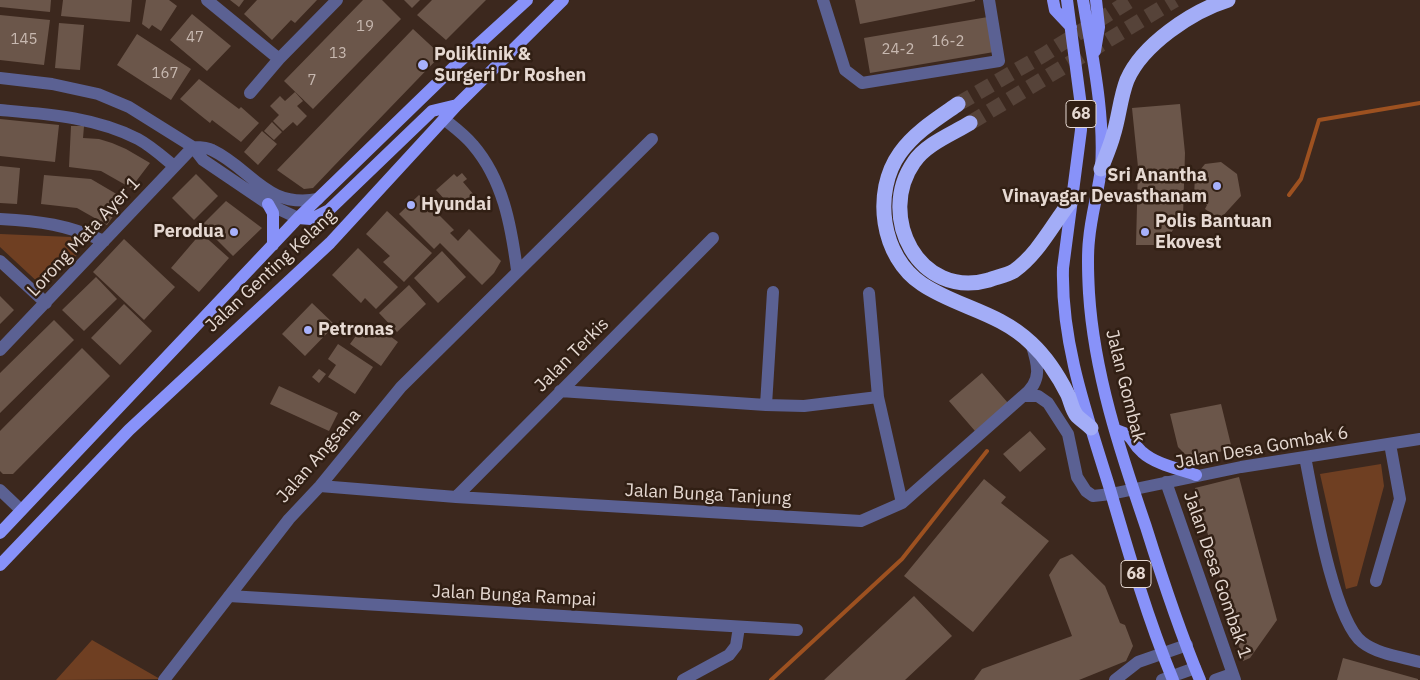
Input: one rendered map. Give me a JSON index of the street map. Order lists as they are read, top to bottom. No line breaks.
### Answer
{"streets":{"main road":["68","Jalan Genting Kelang","Jalan Gombak"],"street":["Lorong Mata Ayer 1","Jalan Terkis","Jalan Desa Gombak 6","Jalan Angsana","Jalan Bunga Tanjung","Jalan Desa Gombak 1","Jalan Bunga Rampai"]},"crossings":[["68","Jalan Desa Gombak 6"],["Jalan Terkis","Jalan Bunga Tanjung"],["Jalan Gombak","Jalan Desa Gombak 6"],["Jalan Desa Gombak 6","Jalan Bunga Tanjung"],["Jalan Desa Gombak 6","Jalan Desa Gombak 1"],["Jalan Angsana","Jalan Bunga Tanjung"],["Jalan Angsana","Jalan Bunga Rampai"]],"places":["Poliklinik & Surgeri Dr Roshen","Sri Anantha Vinayagar Devasthanam","Hyundai","Perodua","Polis Bantuan Ekovest","Petronas"],"house_numbers":["19","47","145","16-2","24-2","13","167","7"]}
